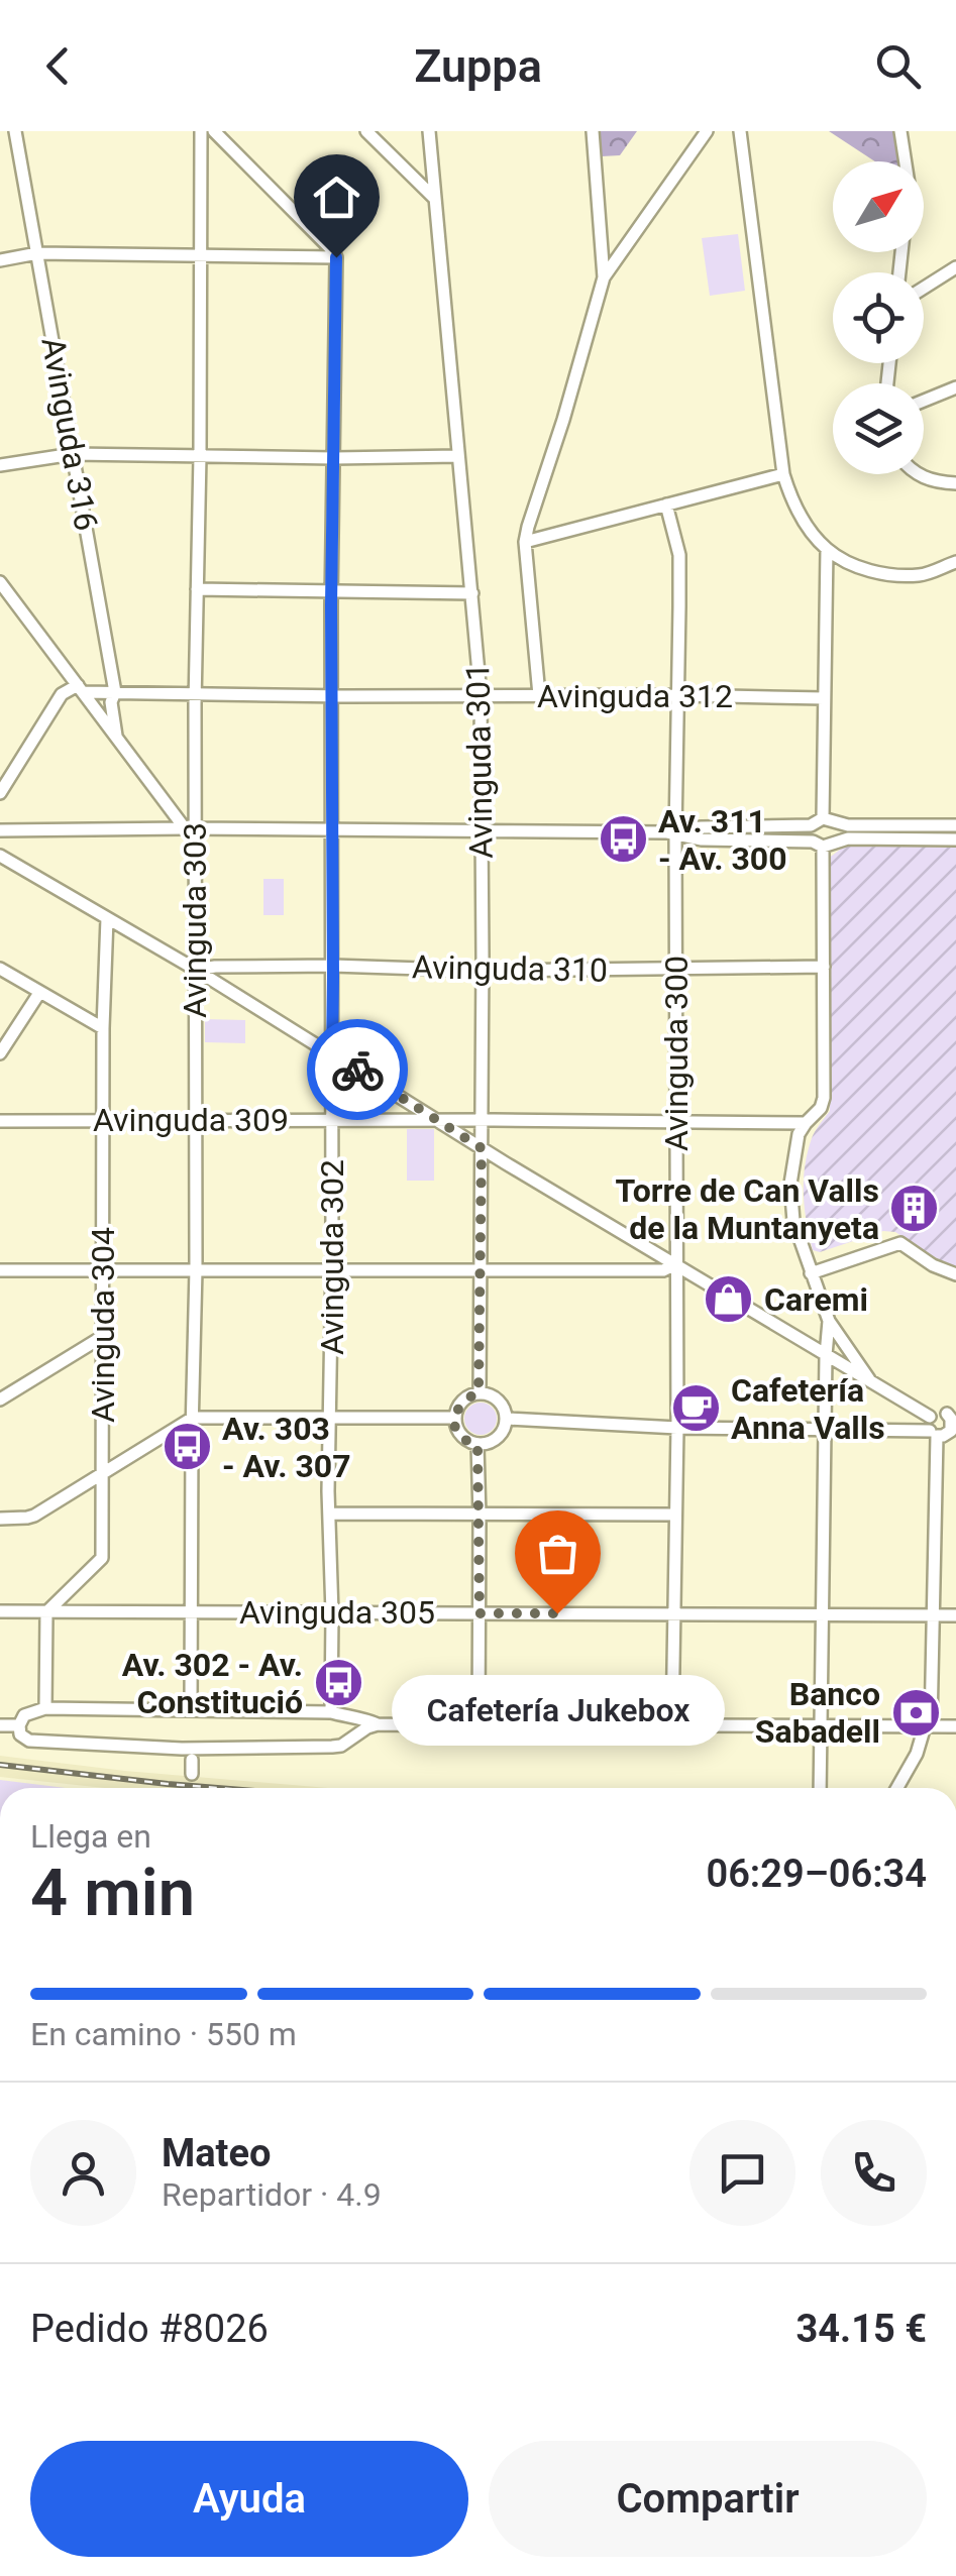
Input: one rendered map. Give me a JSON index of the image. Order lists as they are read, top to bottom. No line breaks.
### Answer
{"streets":{"street":["Avinguda 316","Avinguda 312","Avinguda 301","Avinguda 303","Avinguda 310","Avinguda 300","Avinguda 309","Avinguda 302","Avinguda 304","Avinguda 305"]},"crossings":[["Avinguda 316","Avinguda 312"],["Avinguda 312","Avinguda 301"],["Avinguda 312","Avinguda 303"],["Avinguda 312","Avinguda 300"],["Avinguda 312","Avinguda 302"],["Avinguda 301","Avinguda 310"],["Avinguda 301","Avinguda 309"],["Avinguda 303","Avinguda 310"],["Avinguda 303","Avinguda 309"],["Avinguda 303","Avinguda 305"],["Avinguda 310","Avinguda 300"],["Avinguda 310","Avinguda 302"],["Avinguda 300","Avinguda 309"],["Avinguda 300","Avinguda 305"],["Avinguda 309","Avinguda 302"],["Avinguda 309","Avinguda 304"],["Avinguda 302","Avinguda 305"],["Avinguda 304","Avinguda 305"]],"places":{"bus stop":["Av. 311 - Av. 300","Av. 303 - Av. 307","Av. 302 - Av. Constitució"],"building":["Torre de Can Valls de la Muntanyeta"],"shop":["Caremi"],"cafe":["Cafetería Anna Valls"],"other":["Cafetería Jukebox"],"bank":["Banco Sabadell"]},"north":"top right","page":{"header":"Zuppa","bubble":"Cafetería Jukebox","heading":["4 min","Llega en","06:29–06:34"],"panel":["Mateo","Repartidor · 4.9","Pedido #8026","34.15 €"],"bar":"En camino · 550 m","buttons":["Ayuda","Compartir"]}}
